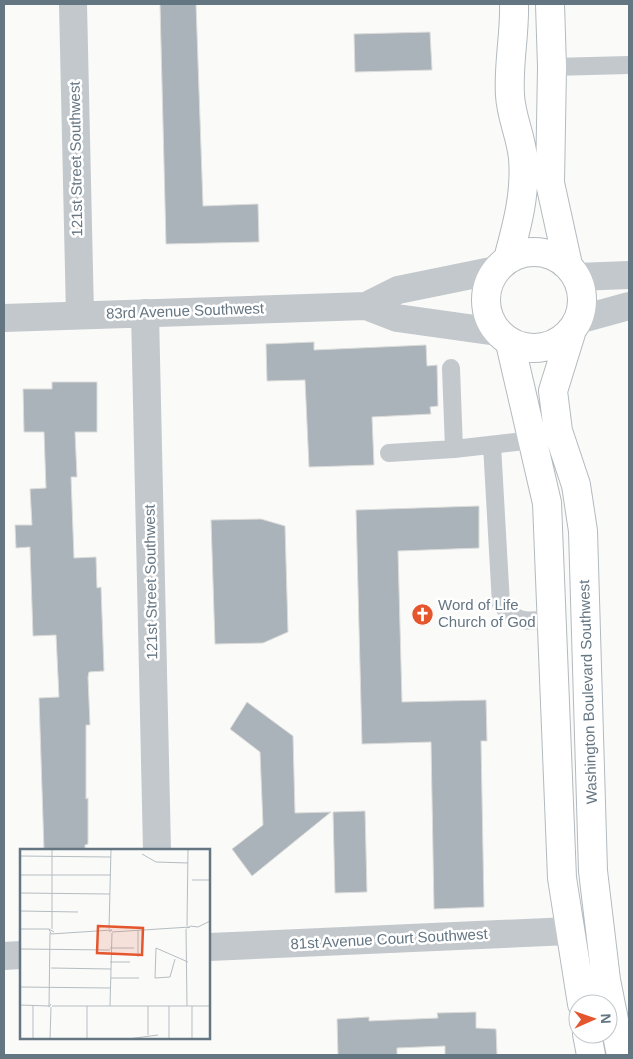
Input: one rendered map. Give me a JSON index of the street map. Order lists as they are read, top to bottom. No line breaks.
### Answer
{"streets":{"main road":["Washington Boulevard Southwest"],"street":["121st Street Southwest","83rd Avenue Southwest","81st Avenue Court Southwest"]},"crossings":[["121st Street Southwest","83rd Avenue Southwest"],["83rd Avenue Southwest","Washington Boulevard Southwest"]],"places":{"church":["Word of Life Church of God"]},"north":"right"}
